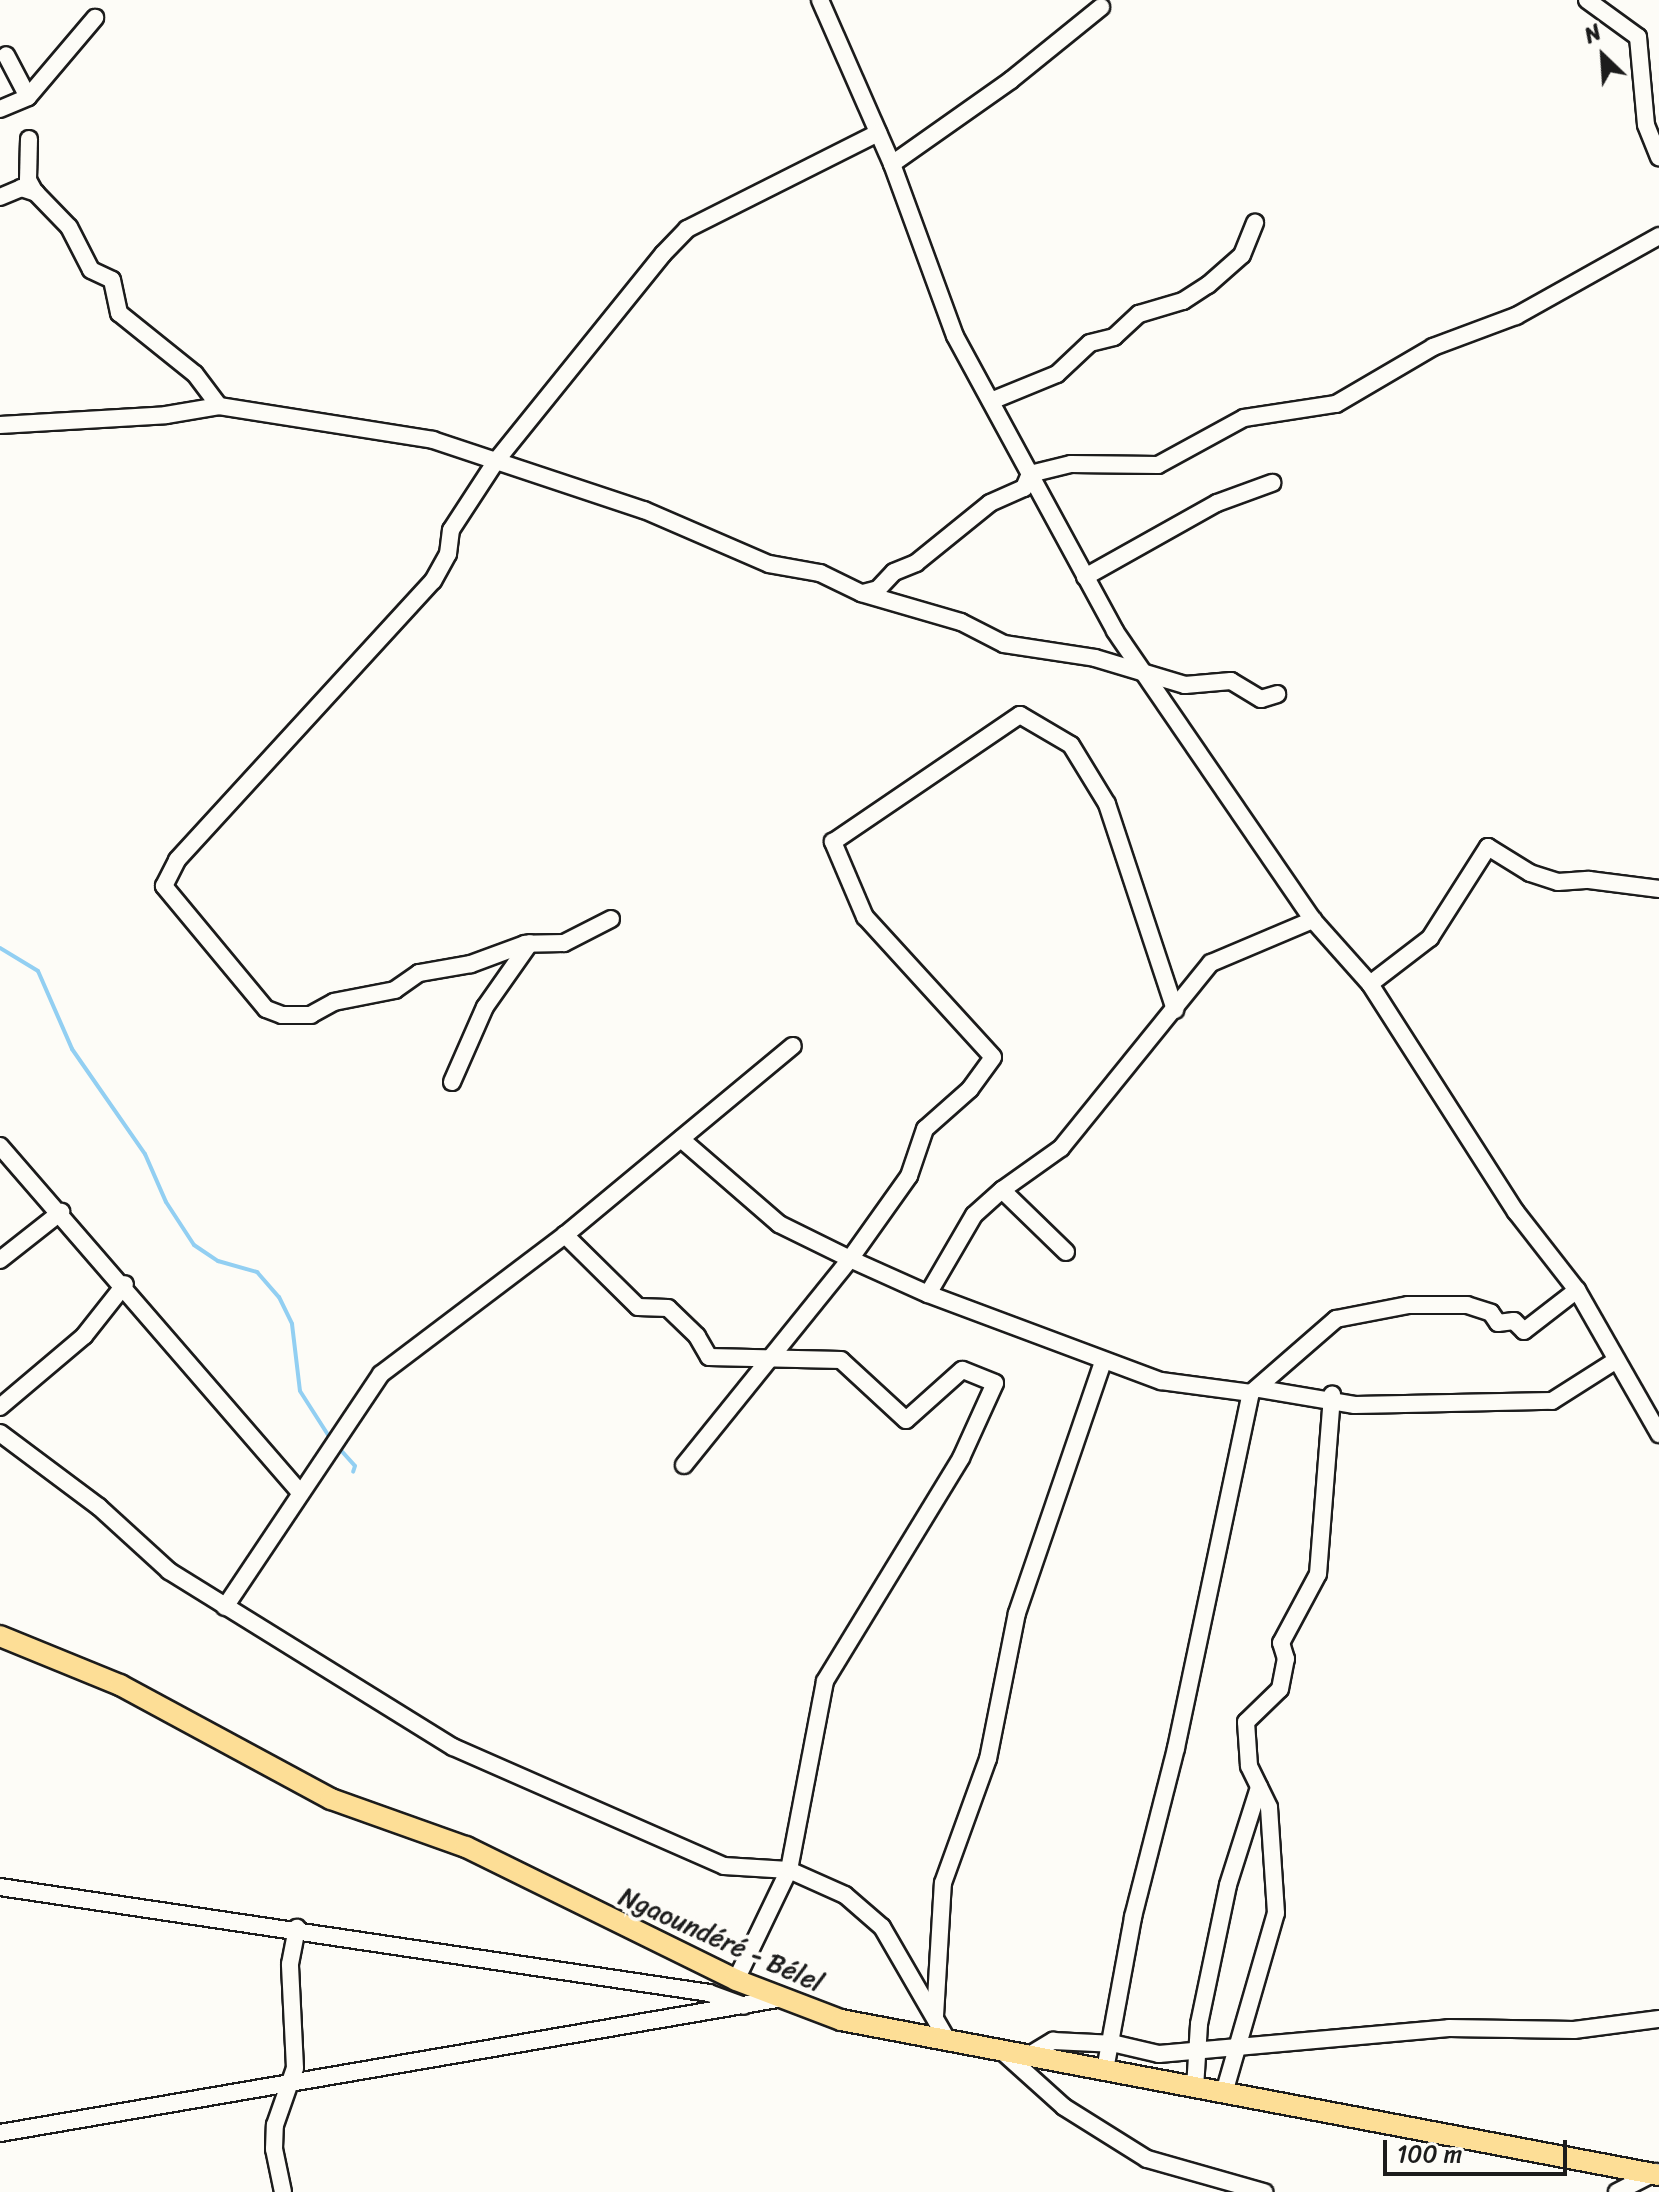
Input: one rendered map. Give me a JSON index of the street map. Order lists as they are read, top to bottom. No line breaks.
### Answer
{"streets":{"main road":["Ngaoundéré - Bélel"]},"scale_bar":"100 m","north":"top left"}
